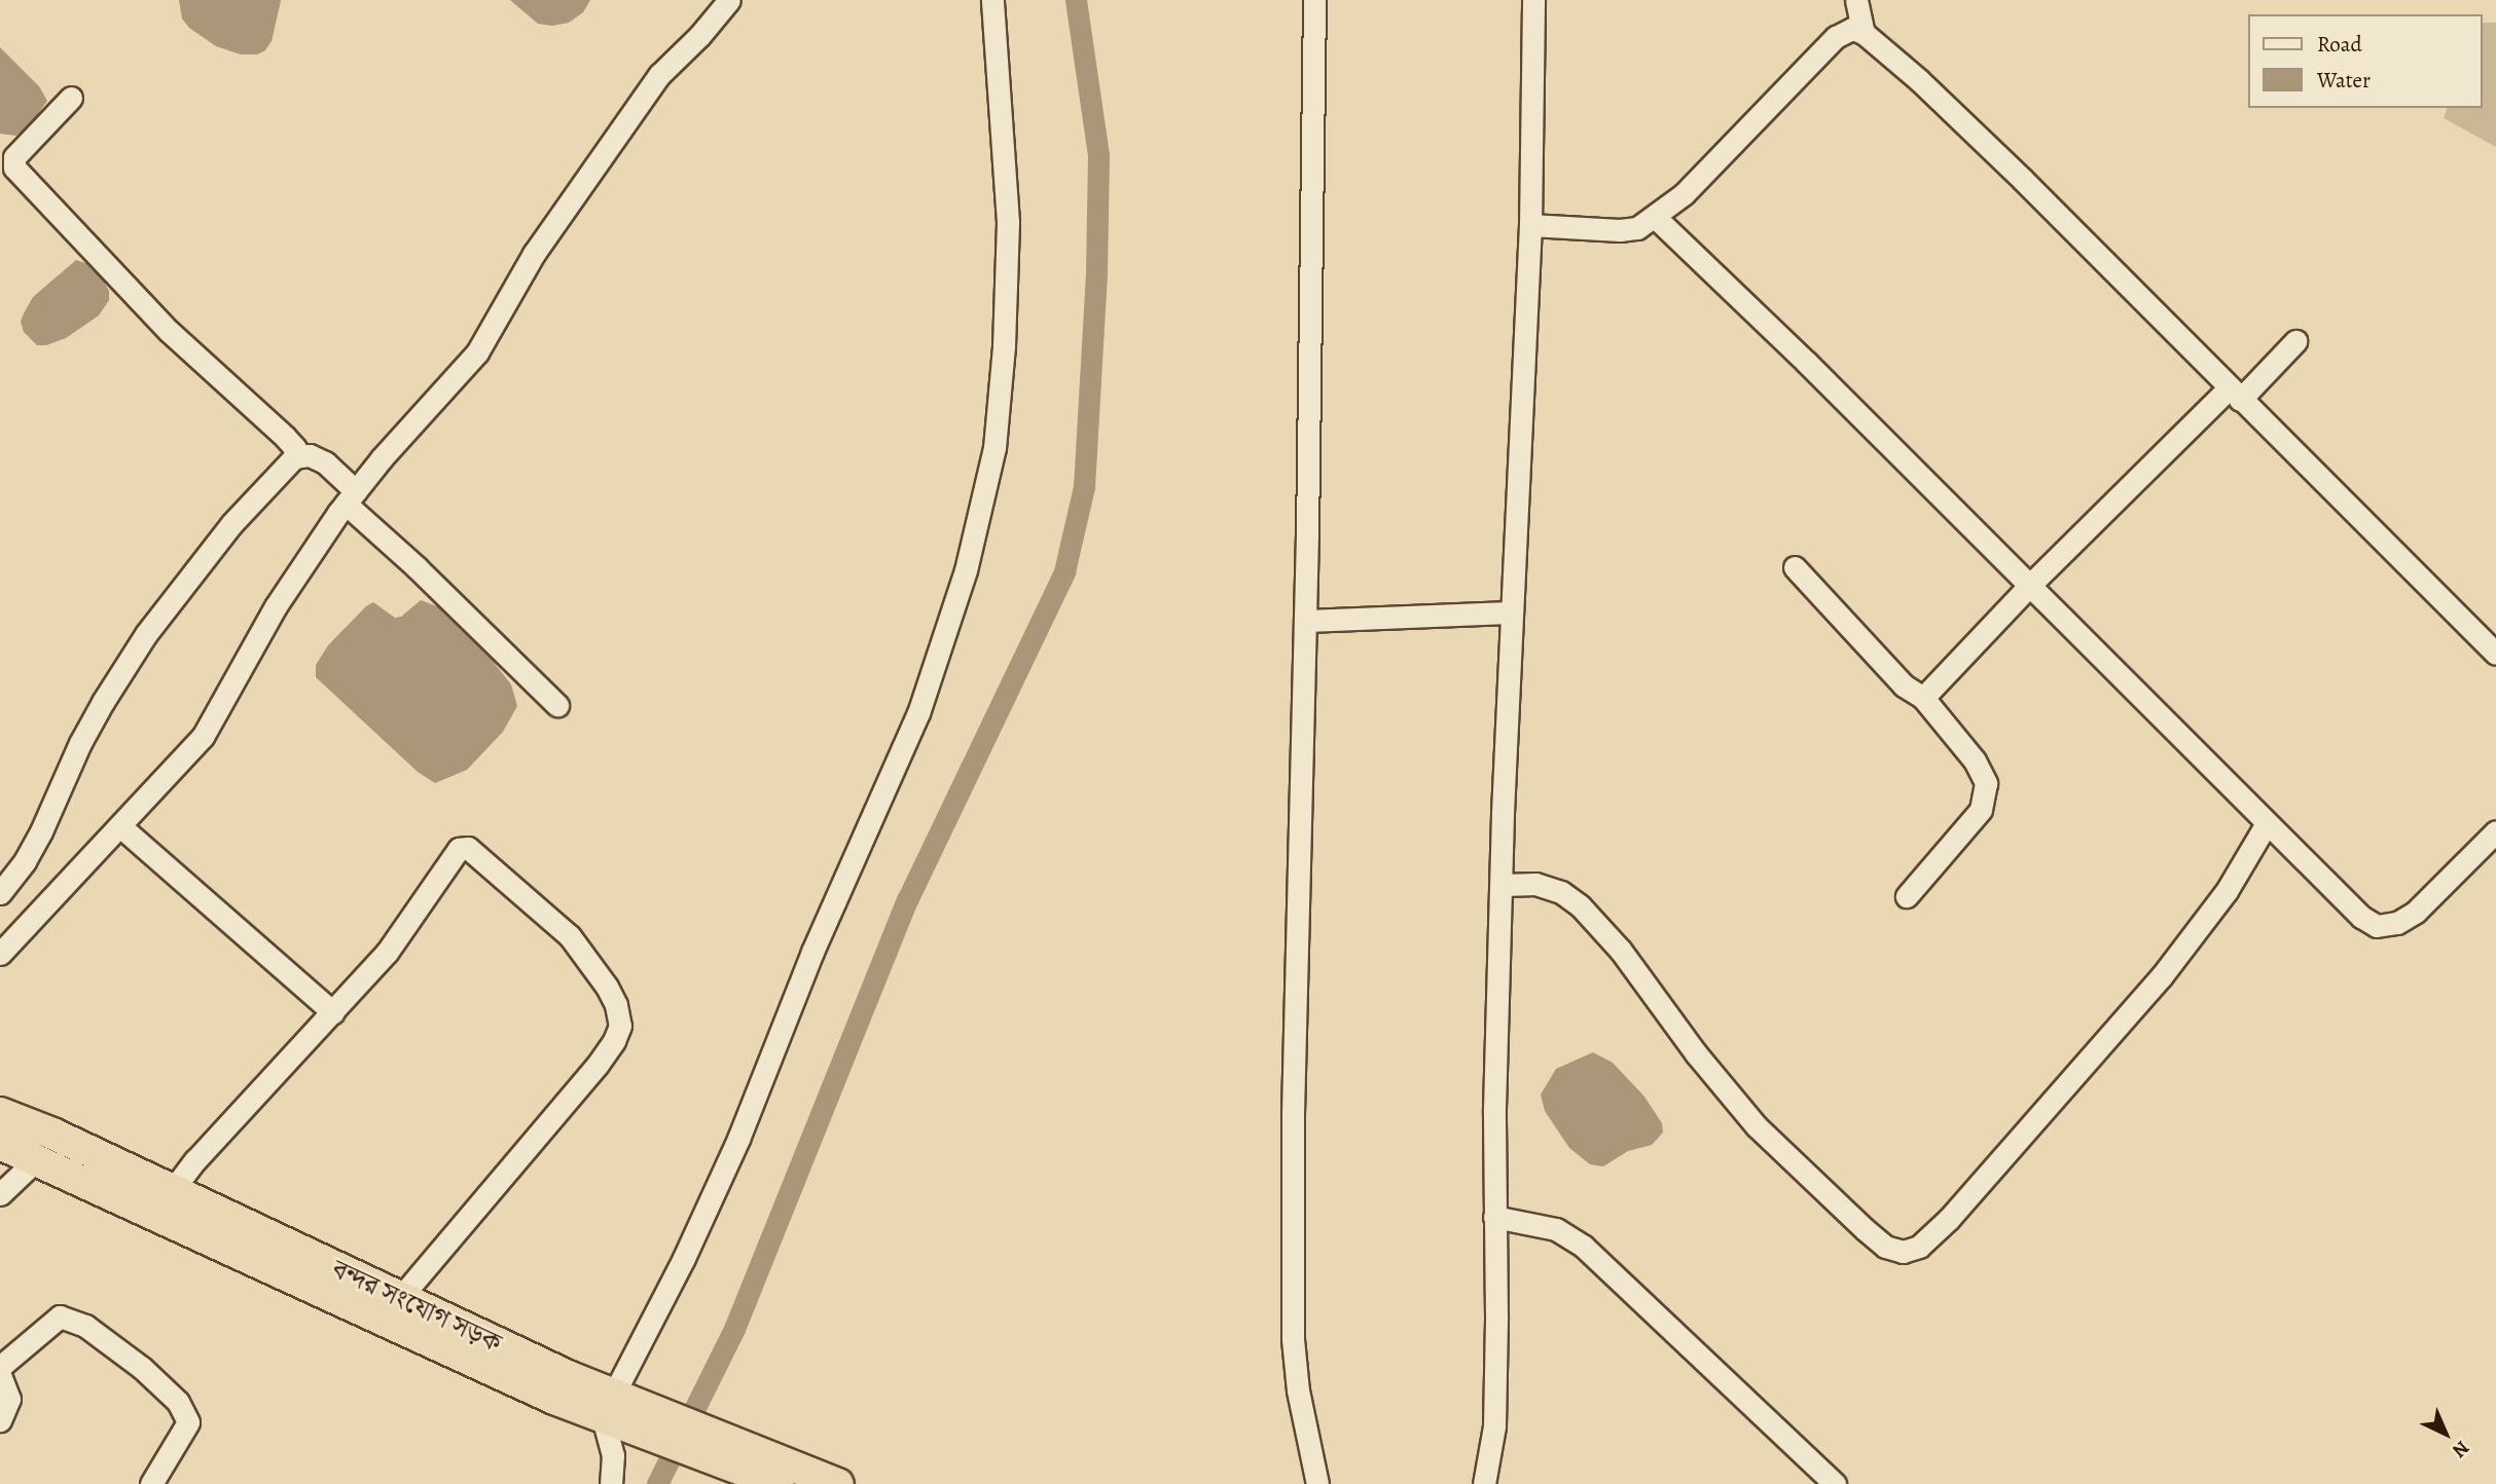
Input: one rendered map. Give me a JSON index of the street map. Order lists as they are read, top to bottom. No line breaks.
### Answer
{"streets":{"highway":["বন্দর সংযোগ সড়ক"]},"legend":["Road","Water"],"north":"bottom right"}
